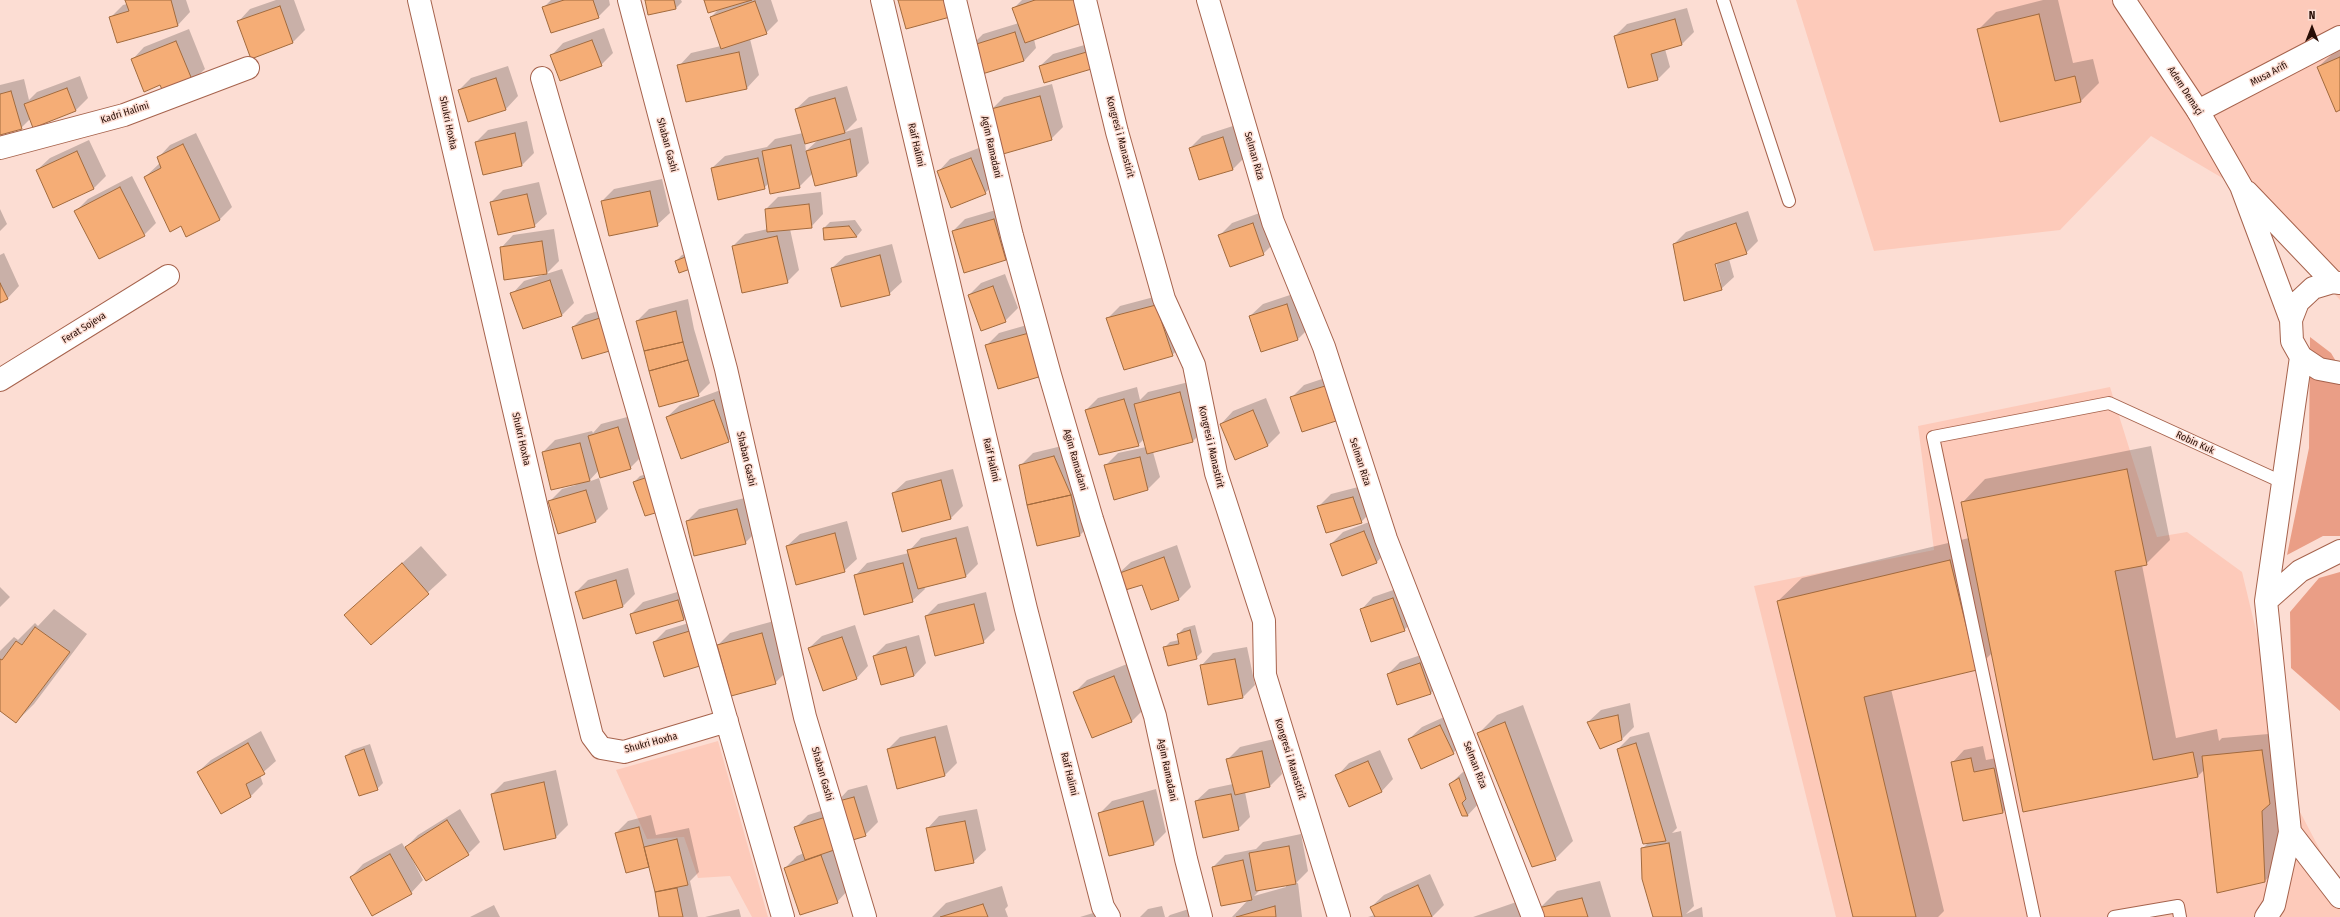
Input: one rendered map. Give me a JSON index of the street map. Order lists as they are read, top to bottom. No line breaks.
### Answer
{"streets":{"street":["Musa Arifi","Adem Demaçi","Kadri Halimi","Shukri Hoxha","Kongresi i Manastirit","Shaban Gashi","Raif Halimi","Agim Ramadani","Selman Riza","Ferat Sojeva"],"lane":["Robin Kuk"]},"crossings":[["Musa Arifi","Adem Demaçi"]],"north":"top"}
